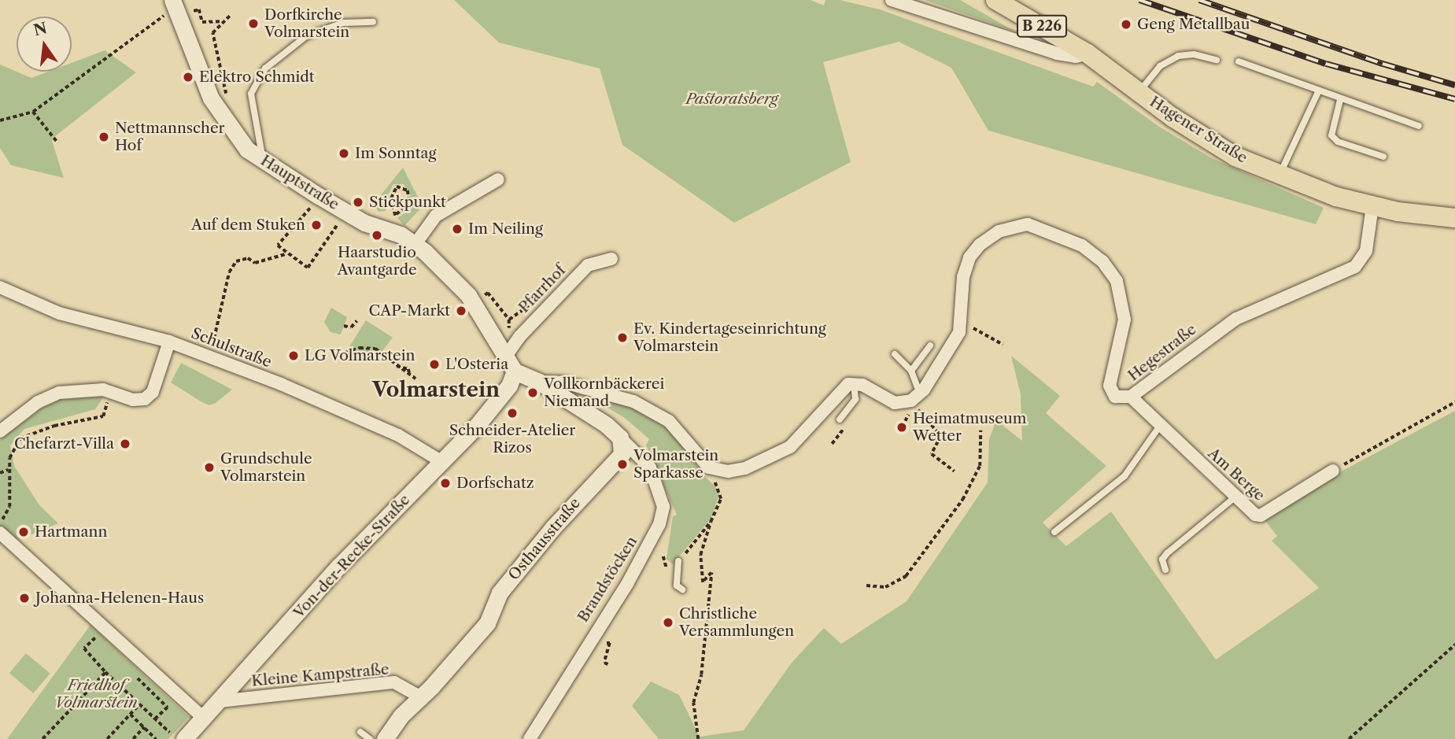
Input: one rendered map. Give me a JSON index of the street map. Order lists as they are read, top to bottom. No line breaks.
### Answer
{"streets":{"main road":["B 226","Hagener Straße"],"street":["Hauptstraße","Pfarrhof","Schulstraße","Hegestraße","Am Berge","Osthausstraße","Von-der-Recke-Straße","Brandstöcken","Kleine Kampstraße"]},"crossings":[["Hagener Straße","Hegestraße"],["Hauptstraße","Pfarrhof"],["Hauptstraße","Von-der-Recke-Straße"],["Schulstraße","Von-der-Recke-Straße"],["Hegestraße","Am Berge"],["Osthausstraße","Brandstöcken"],["Osthausstraße","Kleine Kampstraße"],["Von-der-Recke-Straße","Kleine Kampstraße"]],"districts":["Volmarstein"],"parks":["Pastoratsberg","Friedhof Volmarstein"],"places":["Dorfkirche Volmarstein","Geng Metallbau","Elektro Schmidt","Nettmannscher Hof","Im Sonntag","Stickpunkt","Auf dem Stuken","Im Neiling","Haarstudio Avantgarde","CAP-Markt","Ev. Kindertageseinrichtung Volmarstein","LG Volmarstein","L'Osteria","Vollkornbäckerei Niemand","Schneider-Atelier Rizos","Heimatmuseum Wetter","Chefarzt-Villa","Volmarstein Sparkasse","Grundschule Volmarstein","Dorfschatz","Hartmann","Johanna-Helenen-Haus","Christliche Versammlungen"],"north":"top"}
